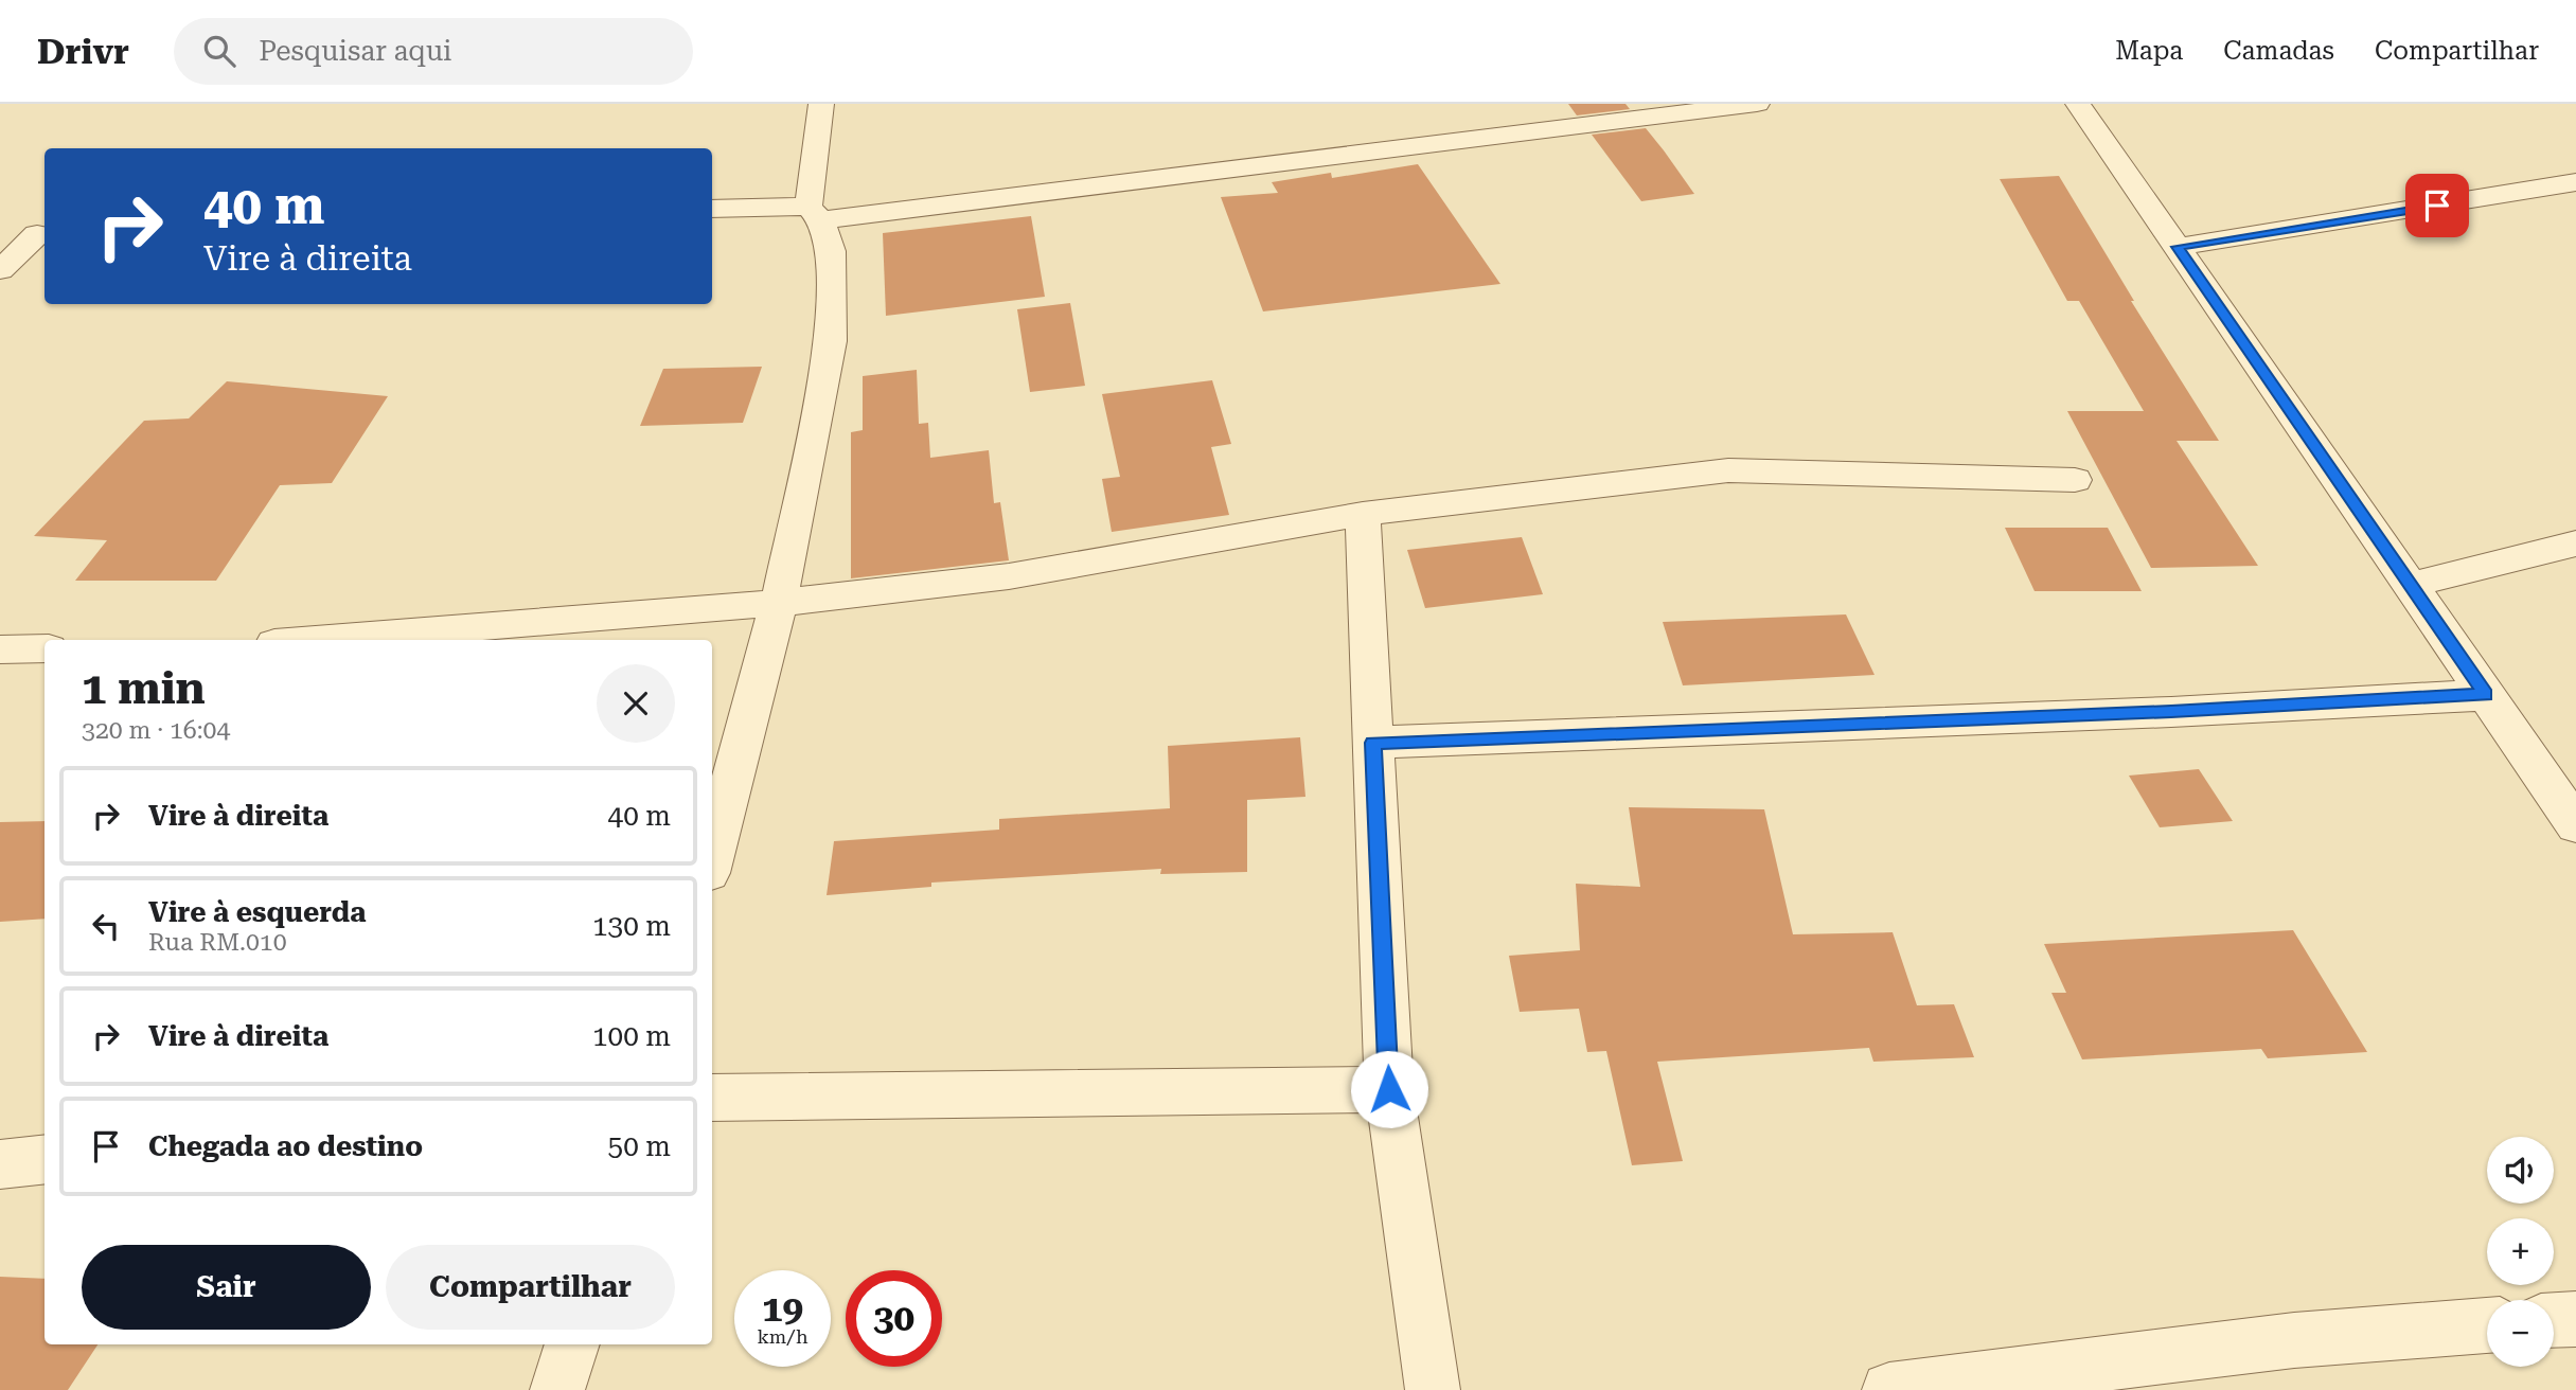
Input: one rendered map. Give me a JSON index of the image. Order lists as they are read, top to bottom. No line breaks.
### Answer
{"page":{"header":"Drivr","search":"Pesquisar aqui","nav":["Mapa","Camadas","Compartilhar"],"turn":["40 m","Vire à direita"],"heading":["1 min","320 m · 16:04"],"list":[{"name":"Vire à direita","value":"40 m"},{"name":"Vire à esquerda","note":"Rua RM.010","value":"130 m"},{"name":"Vire à direita","value":"100 m"},{"name":"Chegada ao destino","value":"50 m"}],"map_buttons":["+","−"],"buttons":["Sair","Compartilhar"],"speed":"19 km/h","limit":"30"}}
